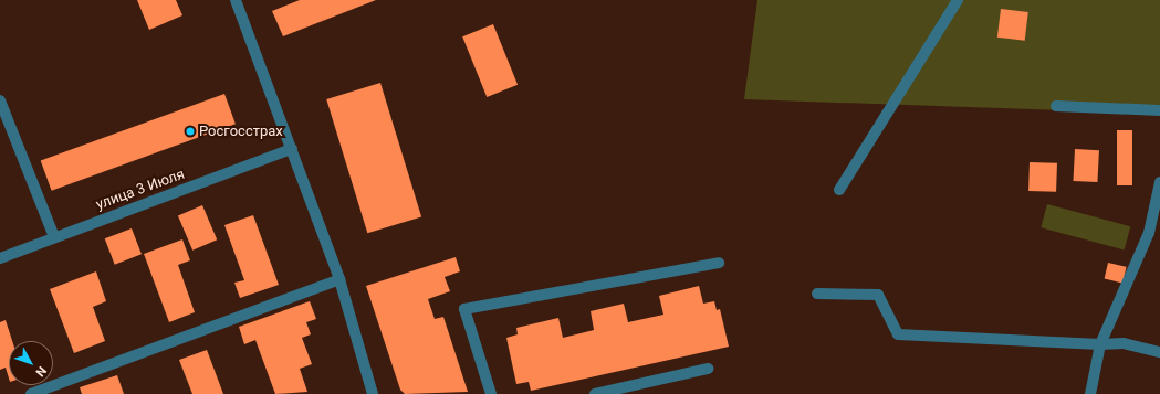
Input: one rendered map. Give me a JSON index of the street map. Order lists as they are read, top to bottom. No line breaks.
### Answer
{"streets":{"street":["улица 3 Июля"]},"places":["Росгосстрах"],"north":"bottom right"}
